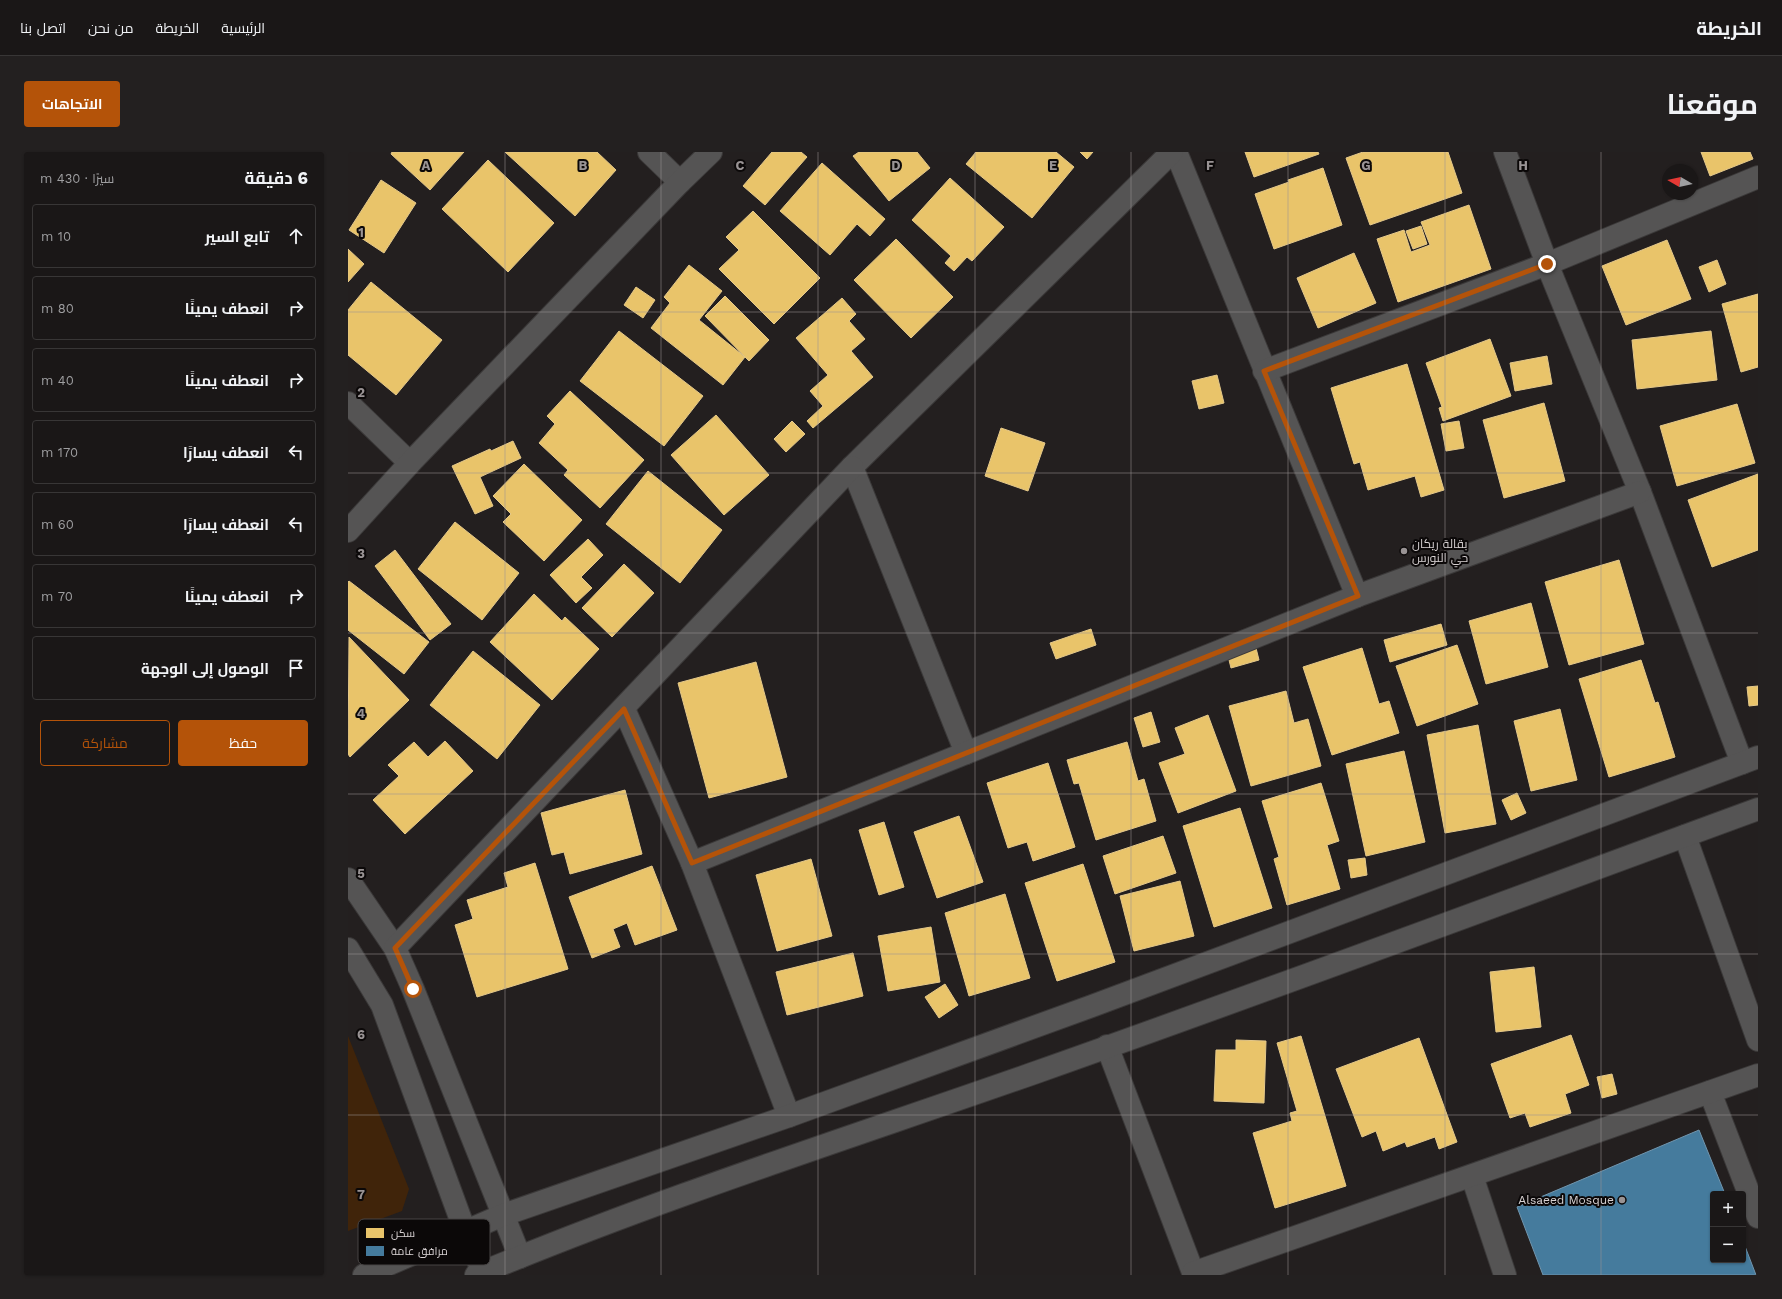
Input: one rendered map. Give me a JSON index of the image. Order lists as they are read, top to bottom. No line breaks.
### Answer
{"places":["بقالة ريكان حي النورس","Alsaeed Mosque"],"legend":["سكن","مرافق عامة"],"north":"left","page":{"header":"الخريطة","nav":["الرئيسية","الخريطة","من نحن","اتصل بنا"],"title":"موقعنا","buttons":["الاتجاهات",["حفظ","مشاركة"]],"heading":["6 دقيقة","سيرًا · 430 m"],"list":[["تابع السير","10 m"],["انعطف يمينًا","80 m"],["انعطف يمينًا","40 m"],["انعطف يسارًا","170 m"],["انعطف يسارًا","60 m"],["انعطف يمينًا","70 m"],"الوصول إلى الوجهة"],"map_buttons":["+","−"]},"grid":{"columns":["A","B","C","D","E","F","G","H"],"rows":["1","2","3","4","5","6","7"]}}
